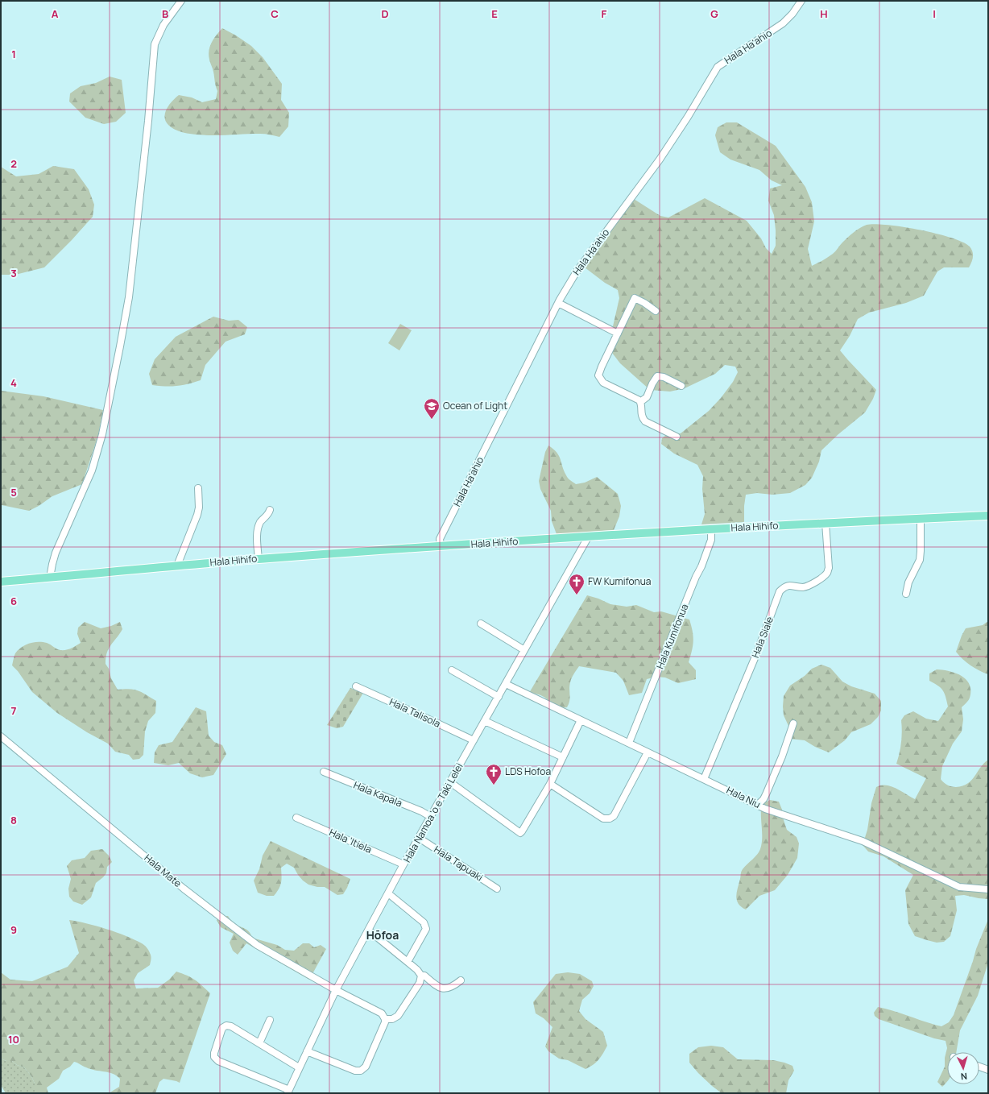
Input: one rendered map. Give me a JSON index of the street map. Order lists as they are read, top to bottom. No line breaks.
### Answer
{"streets":{"main road":["Hala Hihifo"],"street":["Hala Ha'ahio","Hala Kumifonua","Hala Siale","Hala Talisola","Hala Kapala","Hala Niu","Hala Namoa 'o e Taki Lelei","Hala 'Itiela","Hala Tapuaki","Hala Mate"]},"crossings":[["Hala Ha'ahio","Hala Hihifo"],["Hala Hihifo","Hala Kumifonua"],["Hala Hihifo","Hala Siale"],["Hala Hihifo","Hala Namoa 'o e Taki Lelei"],["Hala Kumifonua","Hala Niu"],["Hala Siale","Hala Niu"],["Hala Talisola","Hala Namoa 'o e Taki Lelei"],["Hala Kapala","Hala Namoa 'o e Taki Lelei"],["Hala Niu","Hala Namoa 'o e Taki Lelei"],["Hala Namoa 'o e Taki Lelei","Hala 'Itiela"],["Hala Namoa 'o e Taki Lelei","Hala Tapuaki"],["Hala Namoa 'o e Taki Lelei","Hala Mate"]],"districts":["Hōfoa"],"places":{"school or university":["Ocean of Light"],"church":["FW Kumifonua","LDS Hofoa"]},"north":"bottom","grid":{"columns":["A","B","C","D","E","F","G","H","I"],"rows":["1","2","3","4","5","6","7","8","9","10"]}}
